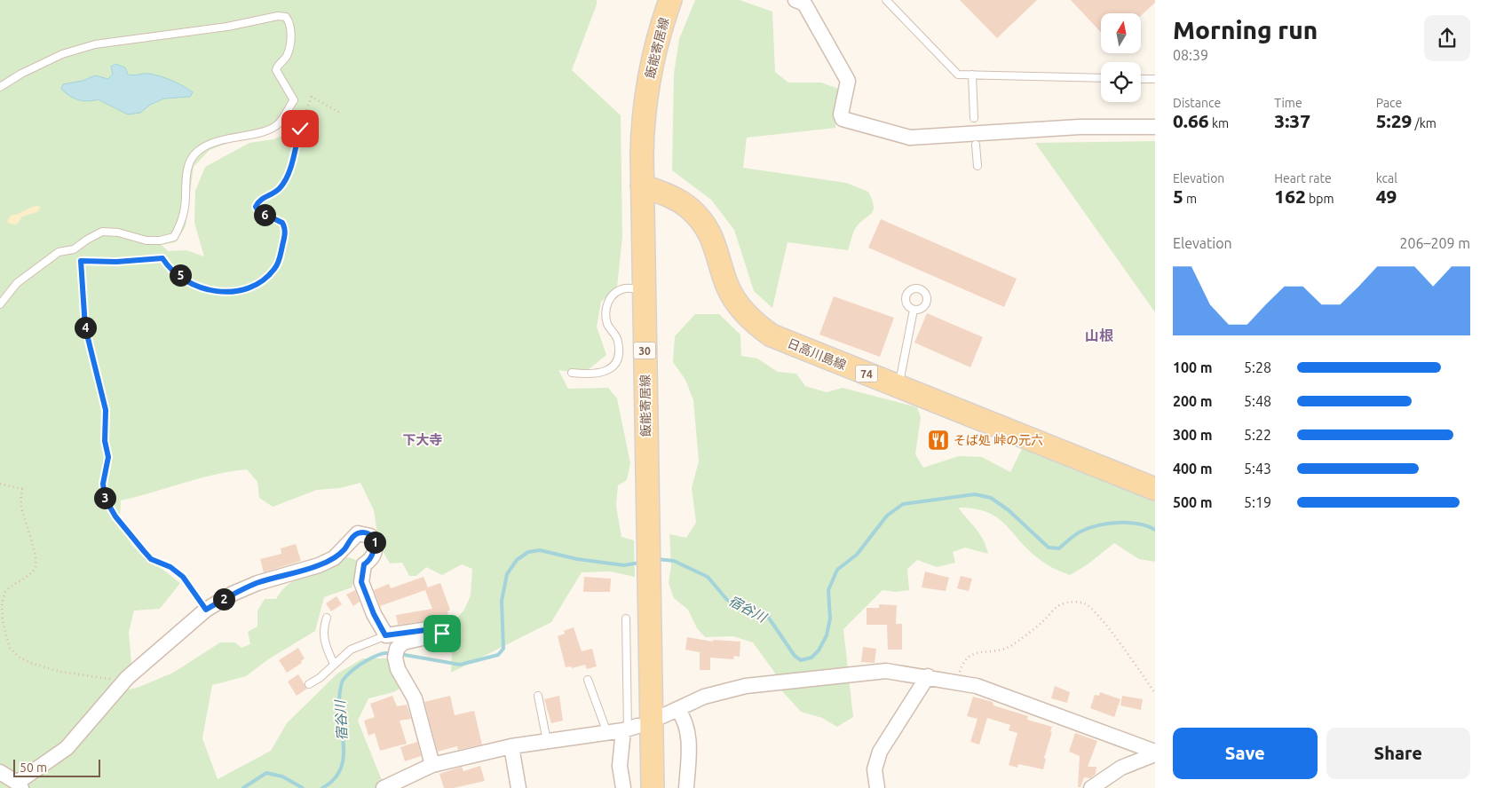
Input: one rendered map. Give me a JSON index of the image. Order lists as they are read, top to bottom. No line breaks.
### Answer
{"streets":{"main road":["飯能寄居線","30","日高川島線","74"]},"crossings":[["飯能寄居線","日高川島線"]],"districts":["山根","下大寺"],"water":["宿谷川"],"places":{"restaurant":["そば処 峠の元六"]},"scale_bar":"50 m","north":"top","page":{"heading":["Morning run","08:39"],"stats":[["Distance","0.66 km"],["Time","3:37"],["Pace","5:29 /km"],["Elevation","5 m"],["Heart rate","162 bpm"],["kcal","49"]],"pins":["6","5","4","3","1","2"],"chart":["Elevation","206–209 m"],"list":[{"name":"100 m","note":"5:28"},{"name":"200 m","note":"5:48"},{"name":"300 m","note":"5:22"},{"name":"400 m","note":"5:43"},{"name":"500 m","note":"5:19"}],"buttons":["Save","Share"],"scale":"50 m"}}
